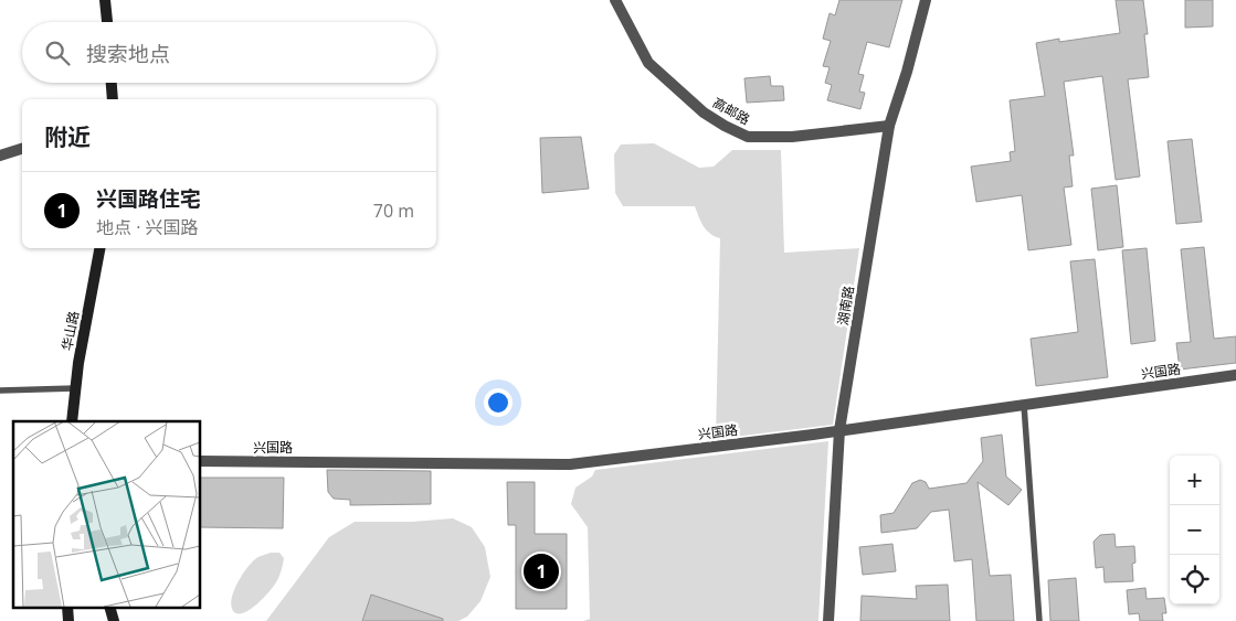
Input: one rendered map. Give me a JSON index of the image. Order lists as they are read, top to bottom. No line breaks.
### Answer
{"streets":{"main road":["华山路"],"street":["高邮路","湖南路","兴国路"]},"crossings":[["高邮路","湖南路"],["湖南路","兴国路"]],"page":{"search":"搜索地点","heading":"附近","list":[{"mark":"1","name":"兴国路住宅","note":"地点 · 兴国路","value":"70 m"}],"map_buttons":["+","−"],"pins":"1"}}
